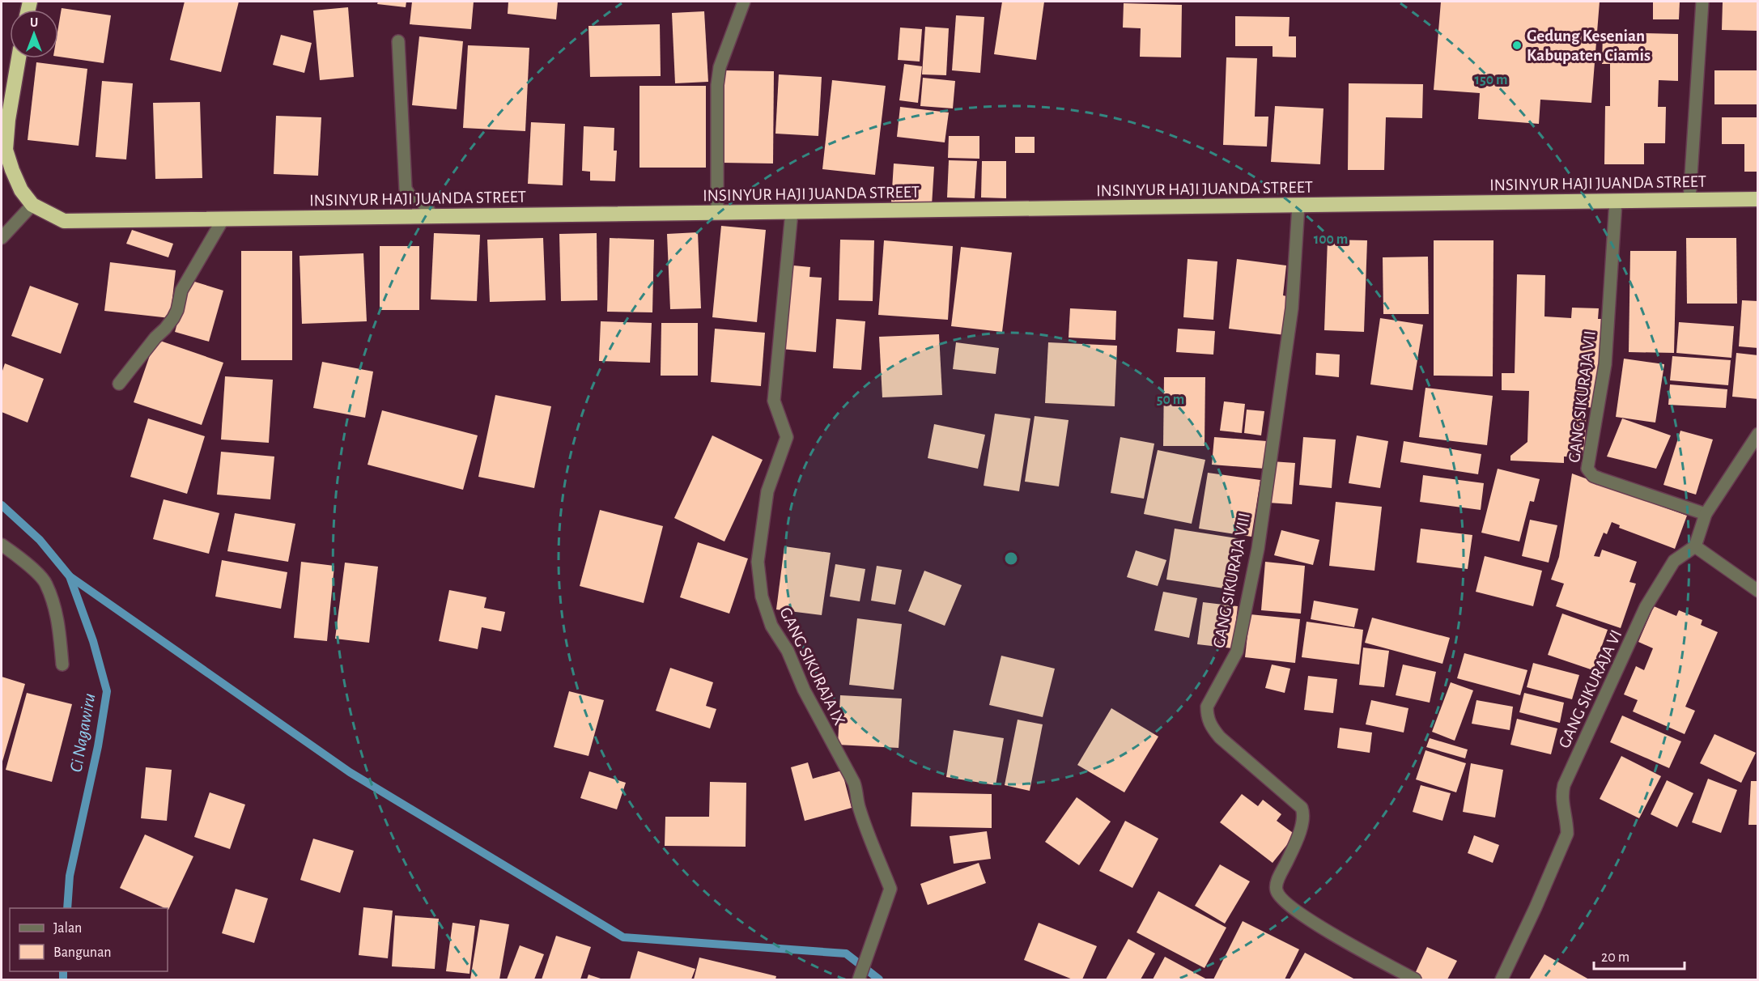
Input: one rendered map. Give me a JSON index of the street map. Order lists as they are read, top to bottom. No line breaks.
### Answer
{"streets":{"highway":["INSINYUR HAJI JUANDA STREET"],"street":["GANG SIKURAJA VII","GANG SIKURAJA VIII","GANG SIKURAJA IX","GANG SIKURAJA VI"]},"crossings":[["INSINYUR HAJI JUANDA STREET","GANG SIKURAJA VII"],["INSINYUR HAJI JUANDA STREET","GANG SIKURAJA VIII"],["INSINYUR HAJI JUANDA STREET","GANG SIKURAJA IX"]],"water":["Ci Nagawiru"],"places":["Gedung Kesenian Kabupaten Ciamis"],"legend":["Jalan","Bangunan"],"scale_bar":"20 m","north":"top","rings":["150 m","100 m","50 m"]}
